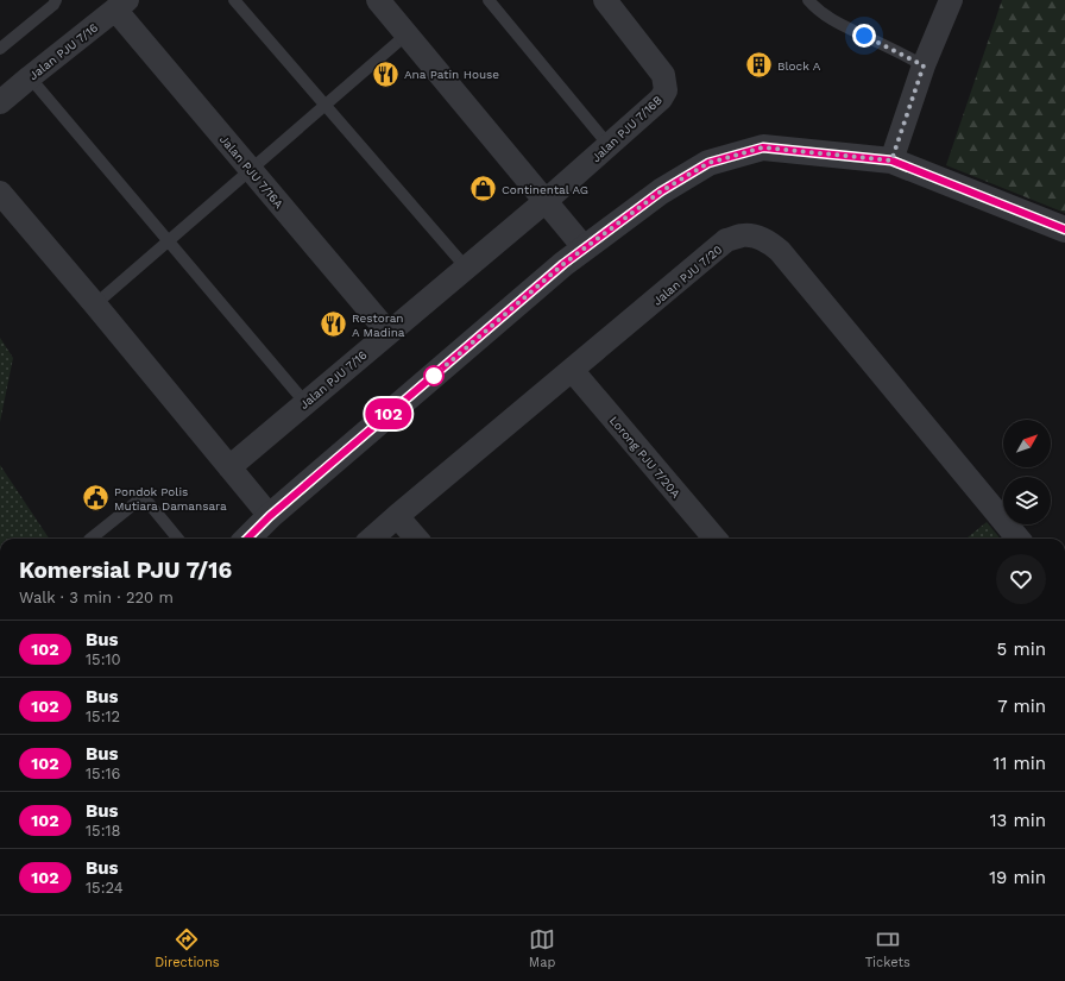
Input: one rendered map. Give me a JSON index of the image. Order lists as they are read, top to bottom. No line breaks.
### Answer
{"streets":{"street":["Jalan PJU 7/16","Jalan PJU 7/16B","Jalan PJU 7/16A","Jalan PJU 7/20","Lorong PJU 7/20A"]},"crossings":[["Jalan PJU 7/16","Jalan PJU 7/16B"],["Jalan PJU 7/16","Jalan PJU 7/16A"],["Jalan PJU 7/20","Lorong PJU 7/20A"]],"places":{"building":["Block A"],"restaurant":["Ana Patin House","Restoran A Madina"],"shop":["Continental AG"],"public building":["Pondok Polis Mutiara Damansara"]},"lines":["bus line 102"],"north":"top right","page":{"on_map":"102","heading":["Komersial PJU 7/16","Walk · 3 min · 220 m"],"list":[{"mark":"102","name":"Bus","note":"15:10","value":"5 min"},{"mark":"102","name":"Bus","note":"15:12","value":"7 min"},{"mark":"102","name":"Bus","note":"15:16","value":"11 min"},{"mark":"102","name":"Bus","note":"15:18","value":"13 min"},{"mark":"102","name":"Bus","note":"15:24","value":"19 min"}],"tabs":["Directions","Map","Tickets"]}}
